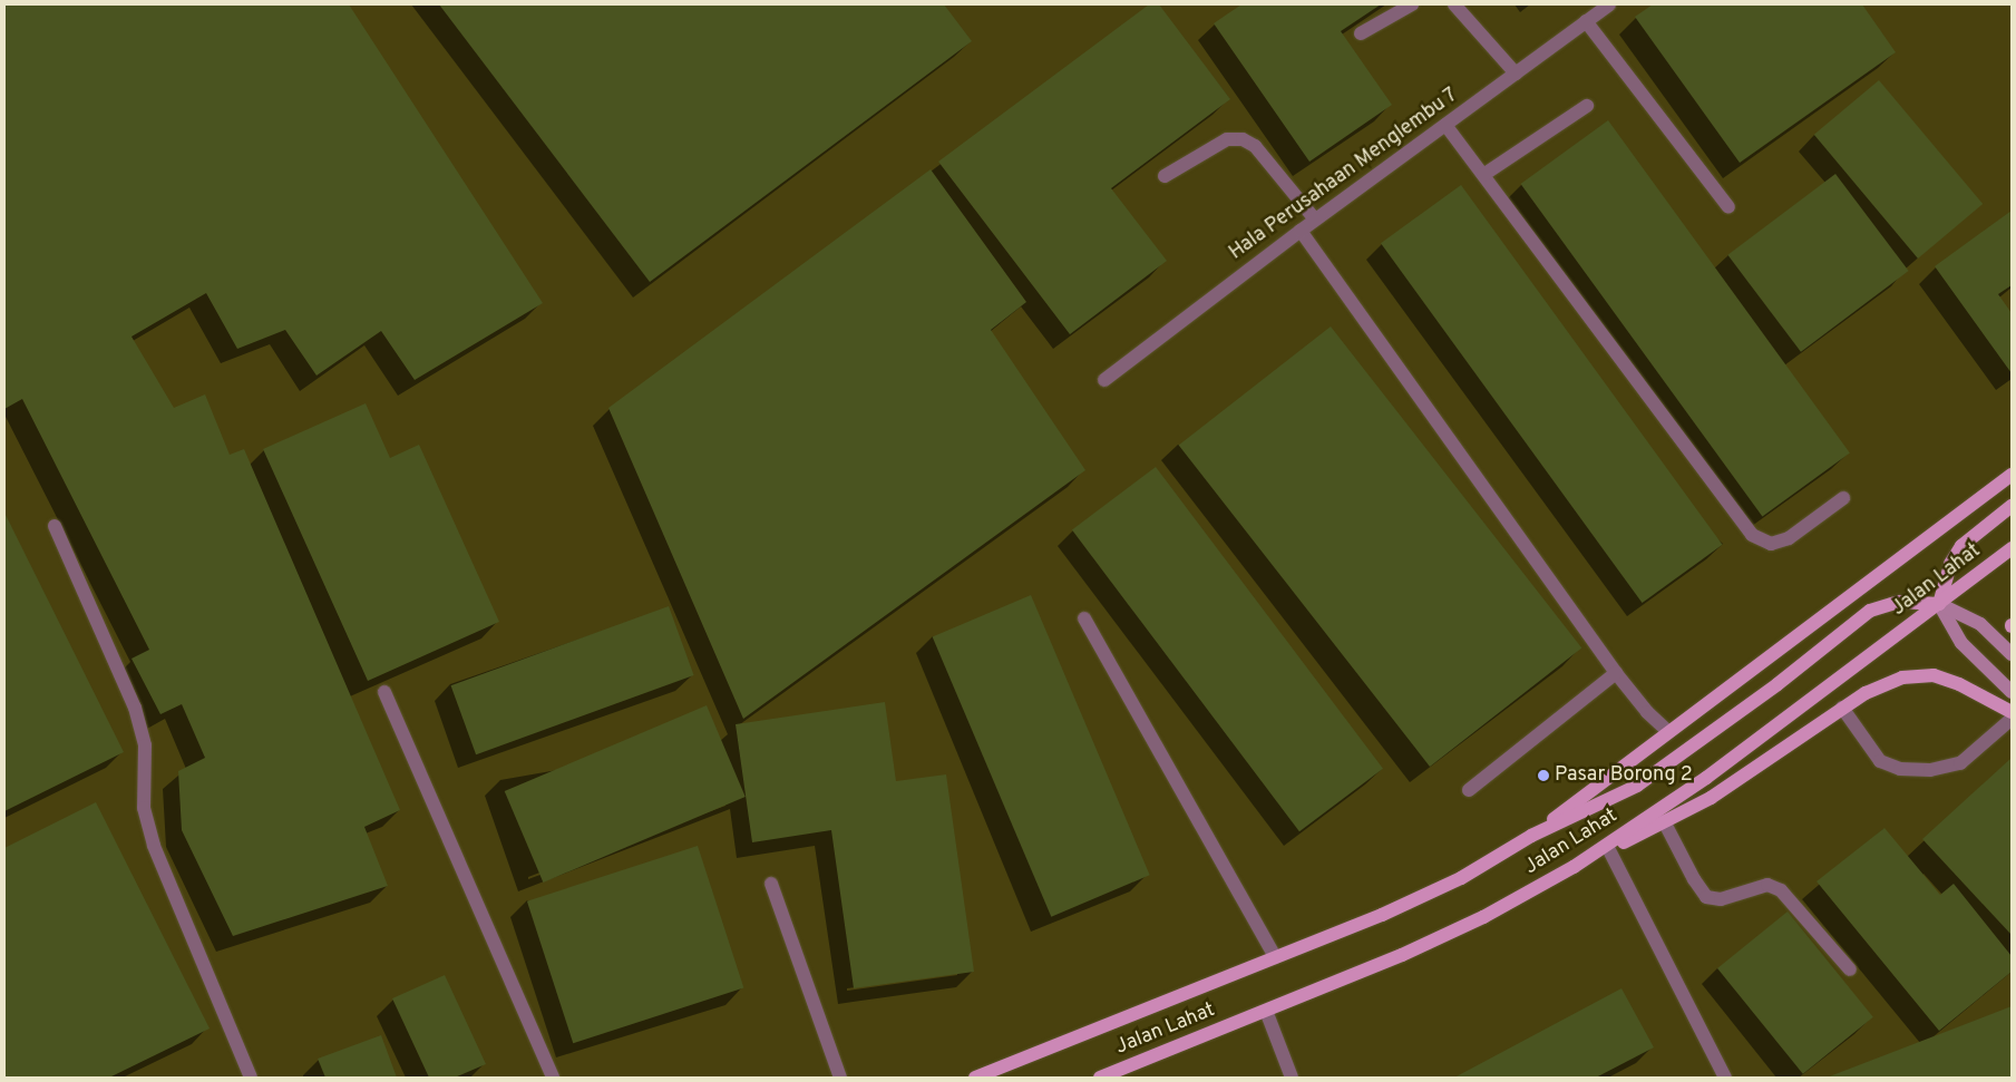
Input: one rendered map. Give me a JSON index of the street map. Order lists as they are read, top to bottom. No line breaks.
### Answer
{"streets":{"main road":["Jalan Lahat"],"lane":["Hala Perusahaan Menglembu 7"]},"places":["Pasar Borong 2"]}
